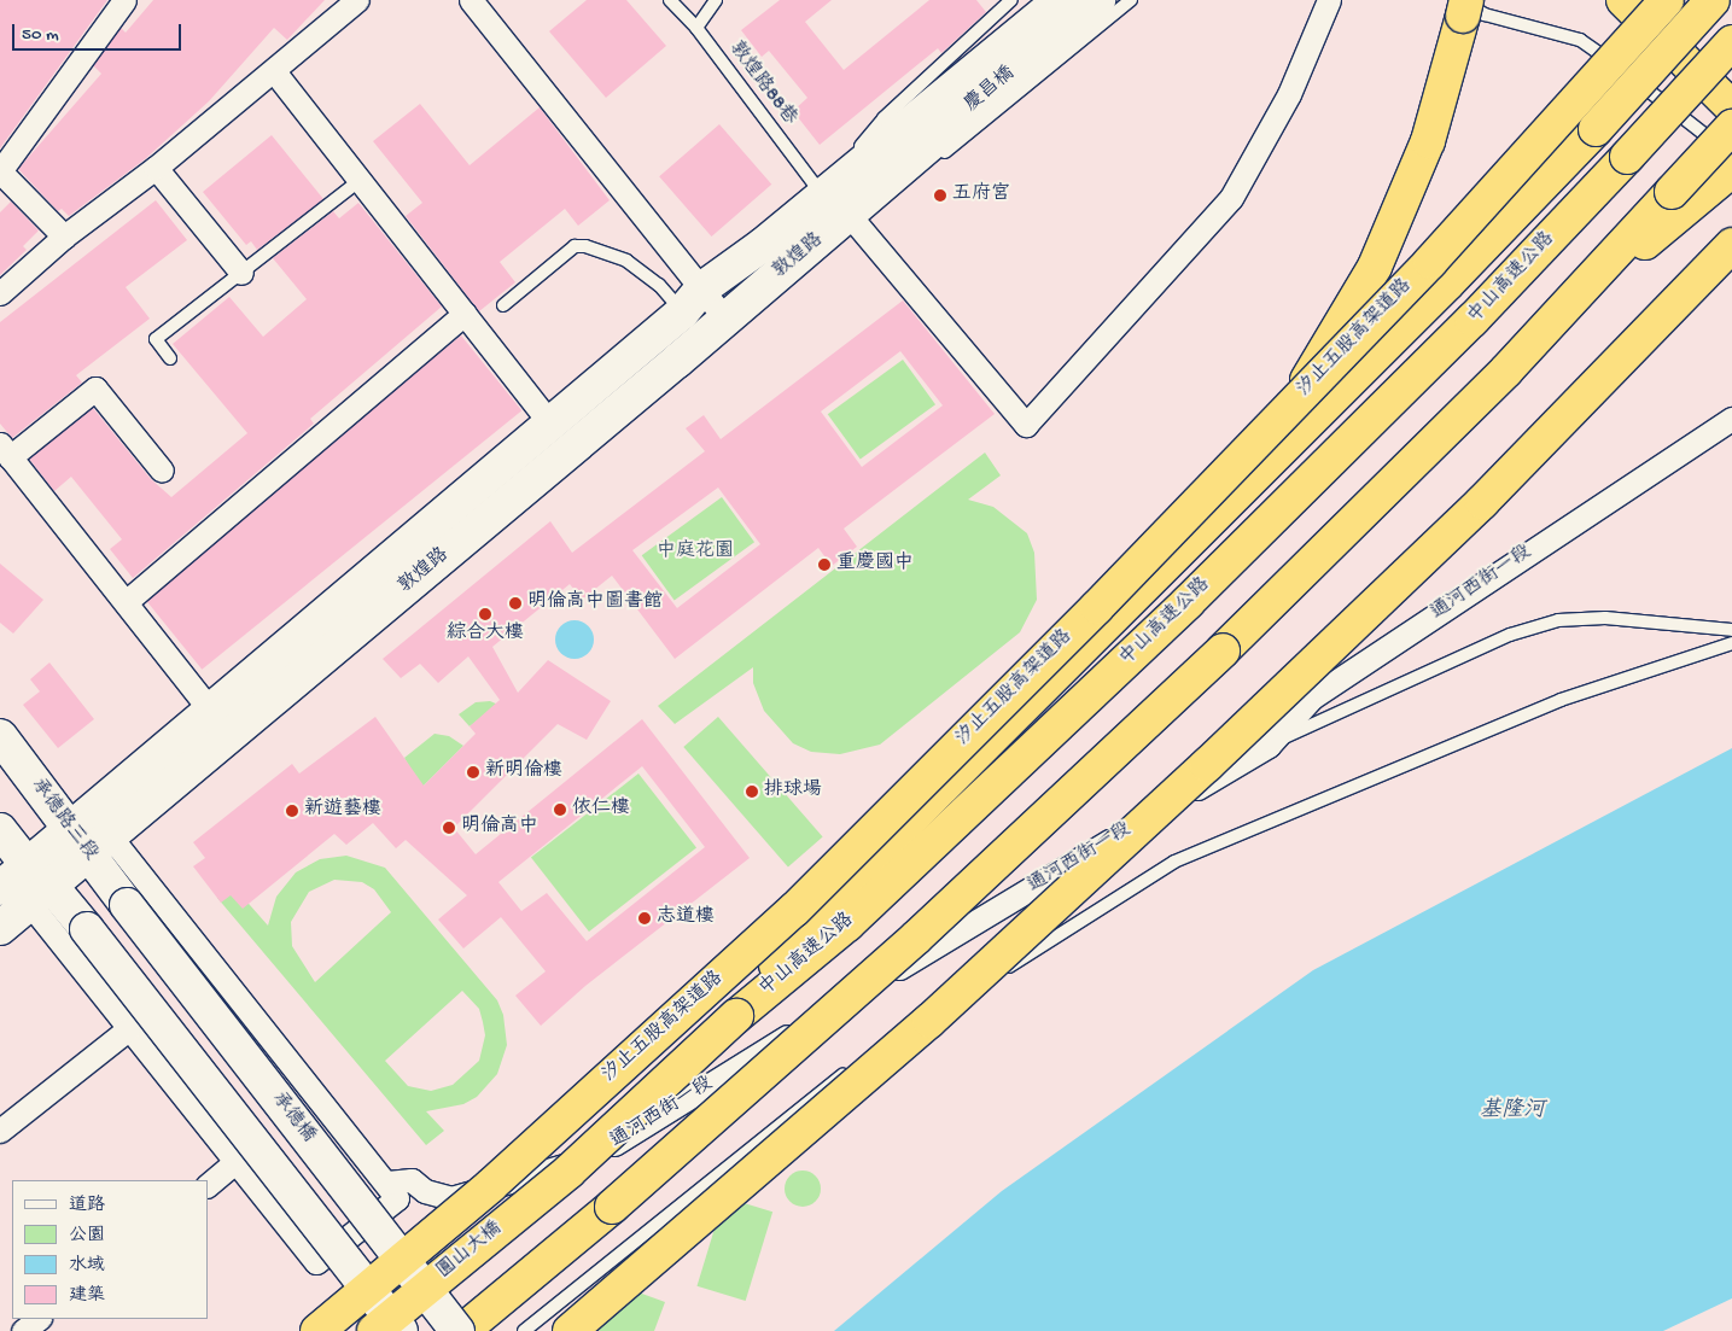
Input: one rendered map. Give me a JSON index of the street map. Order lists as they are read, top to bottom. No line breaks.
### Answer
{"streets":{"highway":["中山高速公路","汐止五股高架道路","圓山大橋"],"street":["慶昌橋","敦煌路","通河西街一段","承德路三段","承德橋"],"lane":["敦煌路88巷"]},"crossings":[["敦煌路88巷","敦煌路"],["慶昌橋","敦煌路"],["敦煌路","承德路三段"],["中山高速公路","通河西街一段"],["中山高速公路","圓山大橋"],["通河西街一段","圓山大橋"],["承德路三段","承德橋"]],"water":["基隆河"],"parks":["中庭花園"],"places":["五府宮","重慶國中","明倫高中圖書館","綜合大樓","新明倫樓","排球場","依仁樓","新遊藝樓","明倫高中","志道樓"],"legend":["道路","公園","水域","建築"],"scale_bar":"50 m"}
